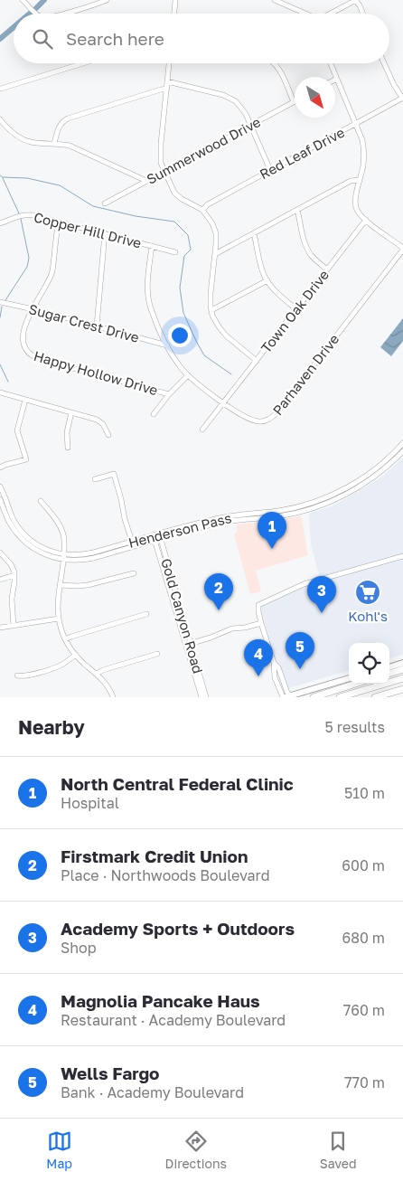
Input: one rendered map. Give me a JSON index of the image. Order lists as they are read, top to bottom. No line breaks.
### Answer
{"streets":{"street":["Summerwood Drive","Red Leaf Drive","Copper Hill Drive","Town Oak Drive","Sugar Crest Drive","Happy Hollow Drive","Parhaven Drive","Henderson Pass","Gold Canyon Road"]},"crossings":[["Copper Hill Drive","Happy Hollow Drive"],["Copper Hill Drive","Parhaven Drive"],["Town Oak Drive","Parhaven Drive"],["Sugar Crest Drive","Happy Hollow Drive"],["Sugar Crest Drive","Parhaven Drive"],["Henderson Pass","Gold Canyon Road"]],"places":{"supermarket":["Kohl's"]},"north":"bottom right","page":{"search":"Search here","pins":["1","2","3","5","4"],"heading":["Nearby","5 results"],"list":[{"mark":"1","name":"North Central Federal Clinic","note":"Hospital","value":"510 m"},{"mark":"2","name":"Firstmark Credit Union","note":"Place · Northwoods Boulevard","value":"600 m"},{"mark":"3","name":"Academy Sports + Outdoors","note":"Shop","value":"680 m"},{"mark":"4","name":"Magnolia Pancake Haus","note":"Restaurant · Academy Boulevard","value":"760 m"},{"mark":"5","name":"Wells Fargo","note":"Bank · Academy Boulevard","value":"770 m"}],"nav":["Map","Directions","Saved"]}}
